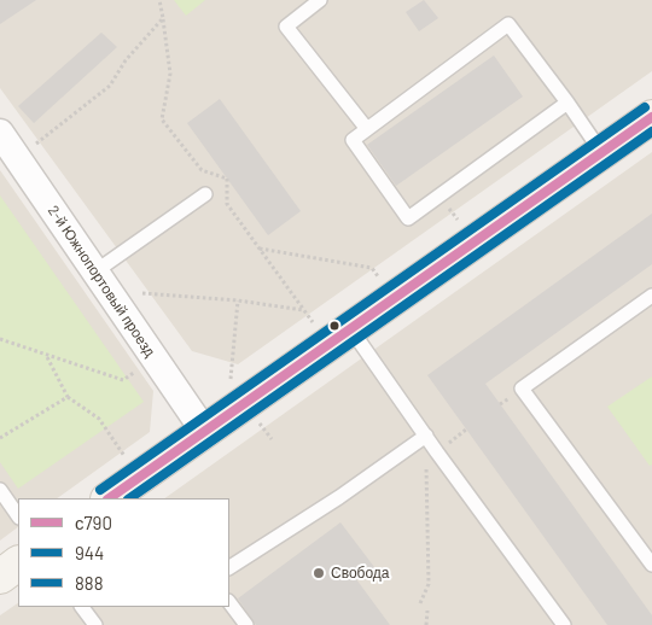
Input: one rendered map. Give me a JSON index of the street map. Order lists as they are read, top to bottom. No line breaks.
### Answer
{"streets":{"street":["2-й Южнопортовый проезд"]},"places":["Свобода"],"lines":["transit line 888","transit line с790","transit line 944"],"legend":["с790","944","888"]}
